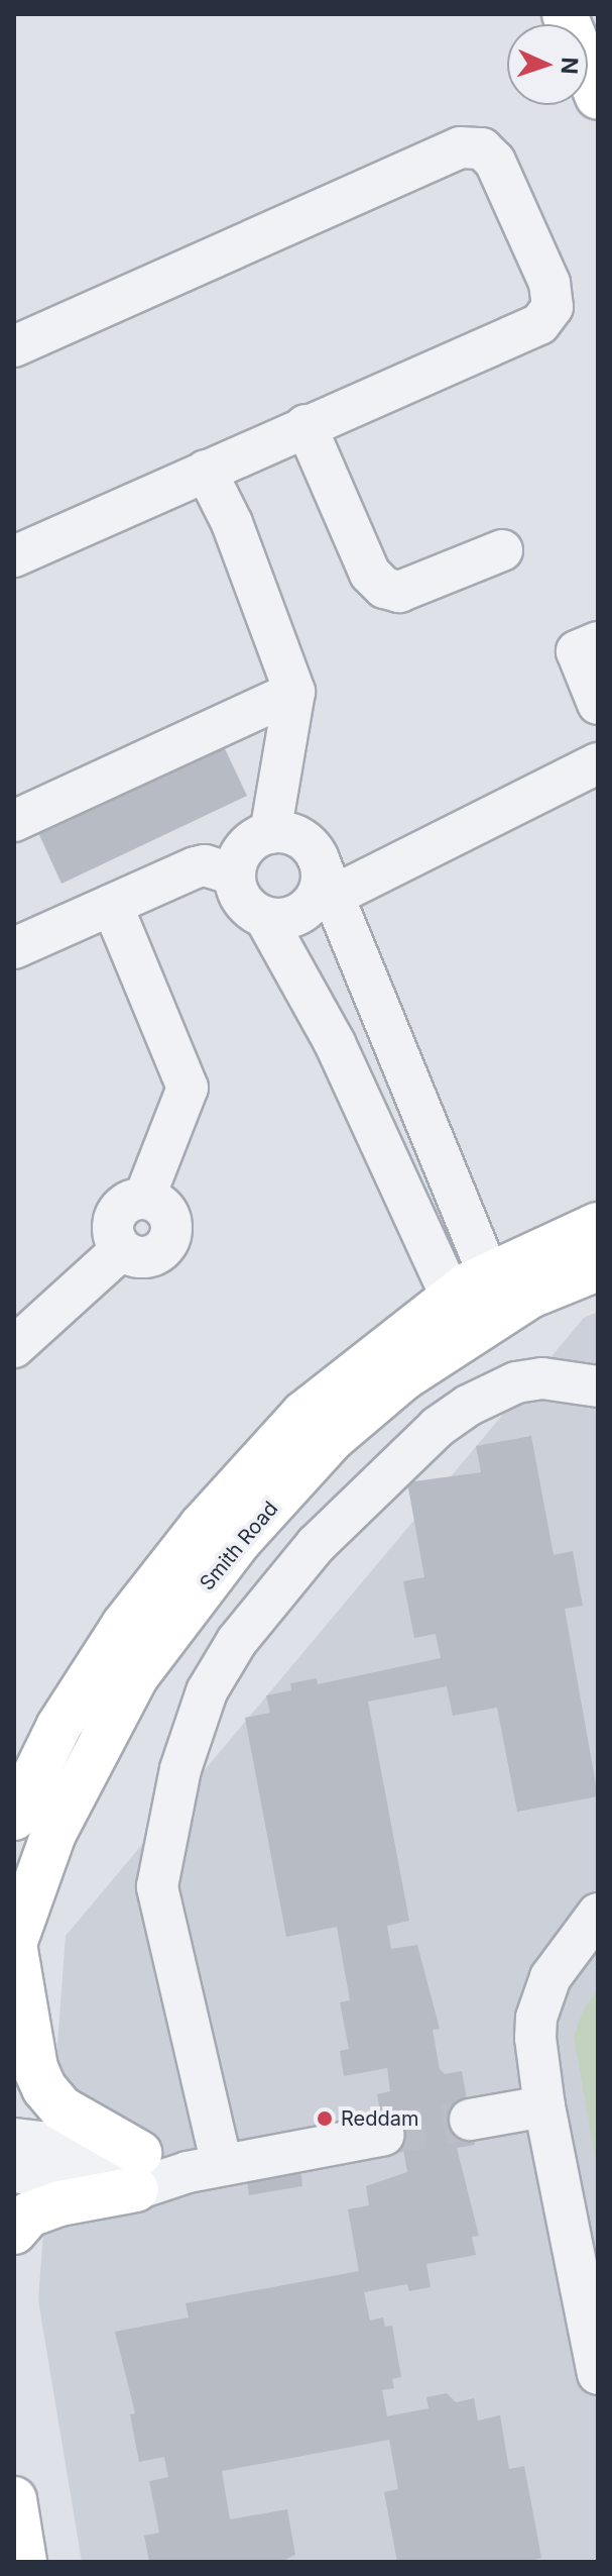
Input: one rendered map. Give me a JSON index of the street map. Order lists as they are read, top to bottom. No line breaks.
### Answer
{"streets":{"main road":["Smith Road"]},"places":["Reddam"],"north":"right"}
